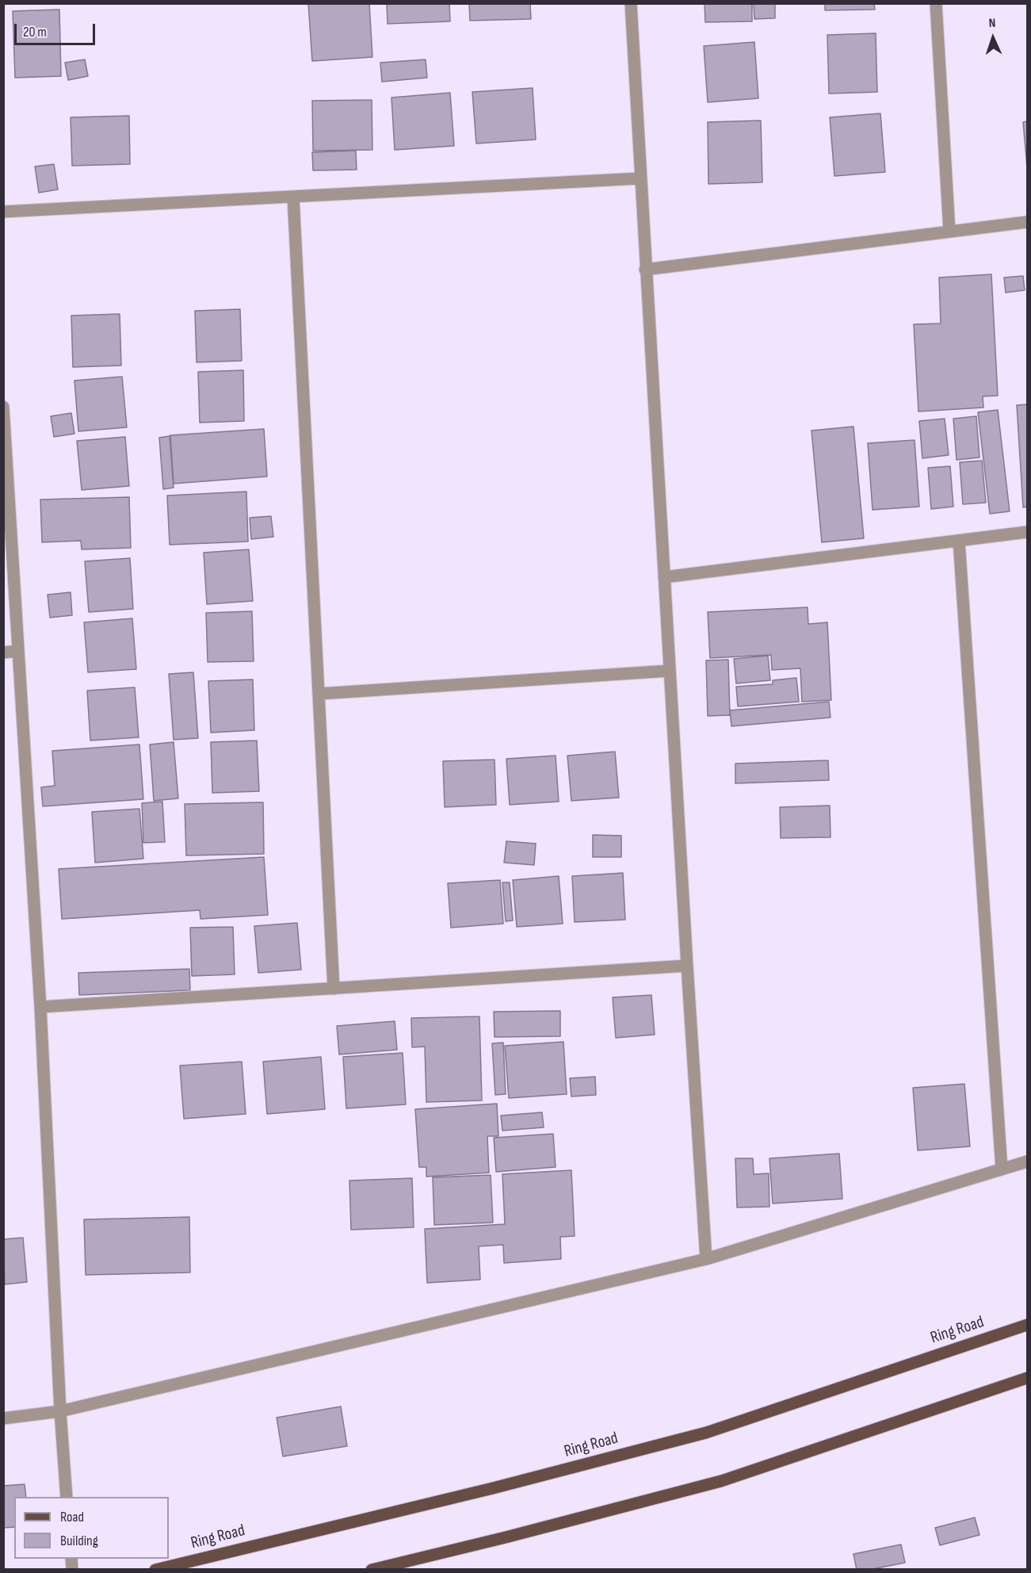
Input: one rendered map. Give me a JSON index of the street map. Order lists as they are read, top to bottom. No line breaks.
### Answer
{"streets":{"main road":["Ring Road"]},"legend":["Road","Building"],"scale_bar":"20 m","north":"top"}
